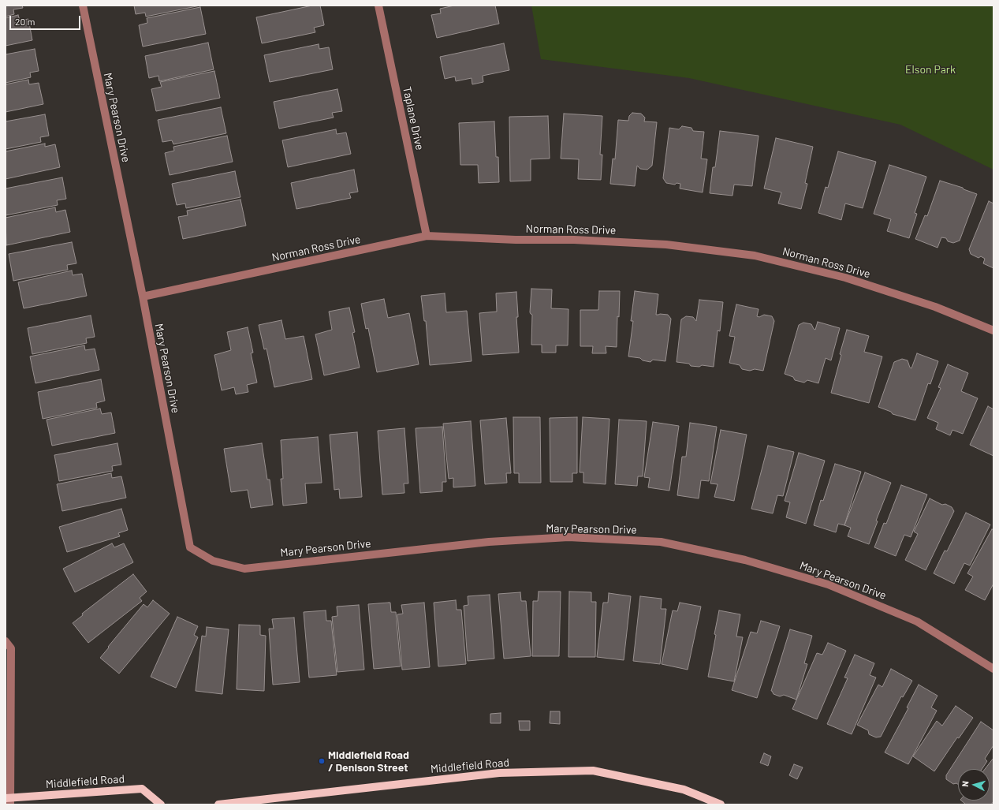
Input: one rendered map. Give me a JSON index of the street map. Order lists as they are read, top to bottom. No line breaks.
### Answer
{"streets":{"main road":["Middlefield Road"],"street":["Mary Pearson Drive","Taplane Drive","Norman Ross Drive"]},"crossings":[["Mary Pearson Drive","Norman Ross Drive"],["Taplane Drive","Norman Ross Drive"]],"parks":["Elson Park"],"places":["Middlefield Road / Denison Street"],"scale_bar":"20 m","north":"left"}
